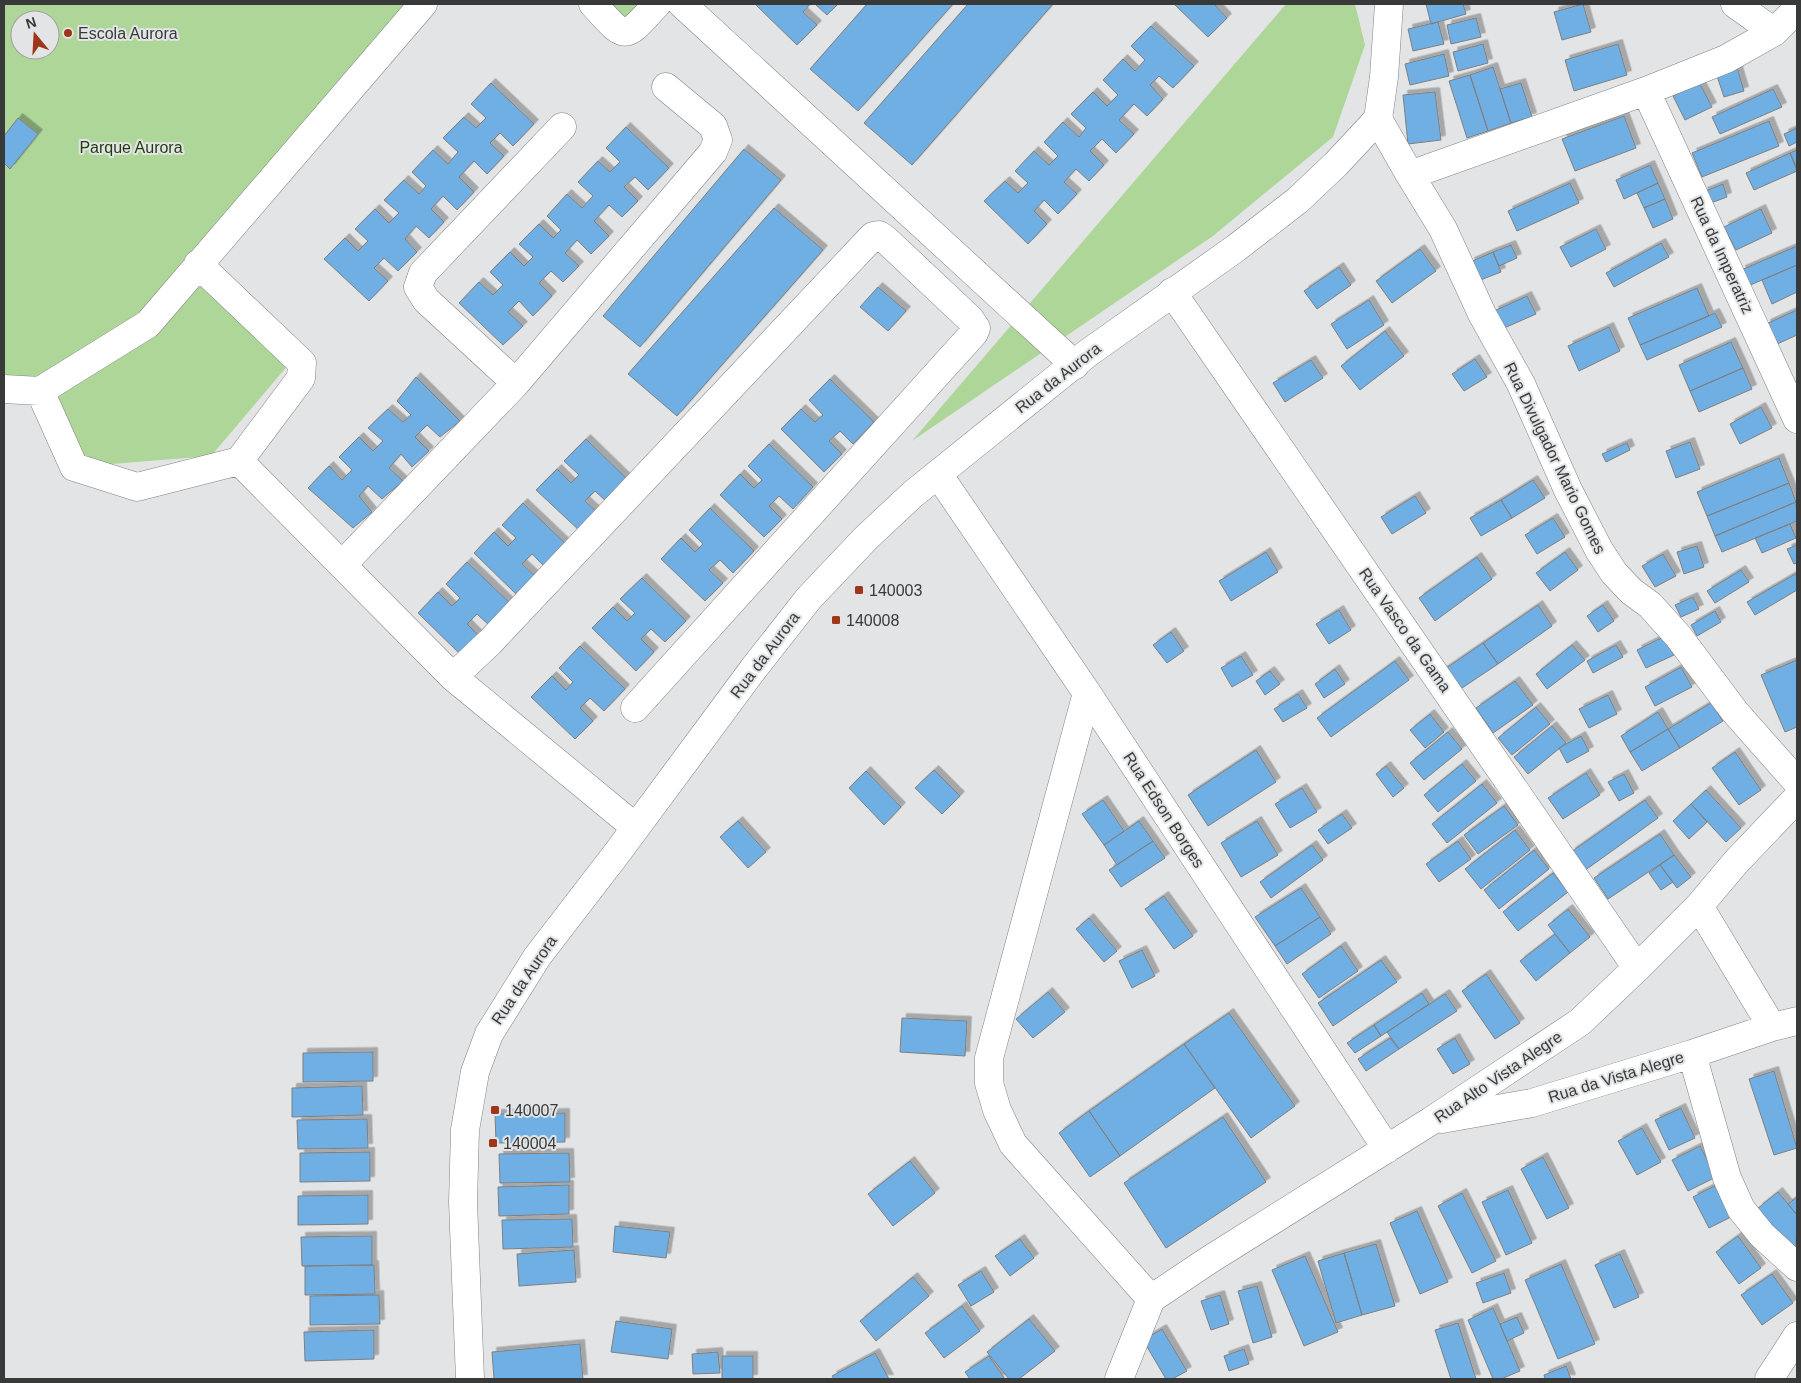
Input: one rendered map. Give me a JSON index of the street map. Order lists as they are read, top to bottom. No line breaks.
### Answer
{"streets":{"street":["Rua da Imperatriz","Rua da Aurora","Rua Divulgador Mario Gomes","Rua Vasco da Gama","Rua Edson Borges","Rua Alto Vista Alegre","Rua da Vista Alegre"]},"crossings":[["Rua da Aurora","Rua Vasco da Gama"],["Rua da Aurora","Rua Edson Borges"],["Rua Vasco da Gama","Rua Alto Vista Alegre"],["Rua Edson Borges","Rua Alto Vista Alegre"],["Rua Alto Vista Alegre","Rua da Vista Alegre"]],"parks":["Parque Aurora"],"places":{"other":["Escola Aurora"],"transit":["140003","140008","140007","140004"]},"north":"top"}
